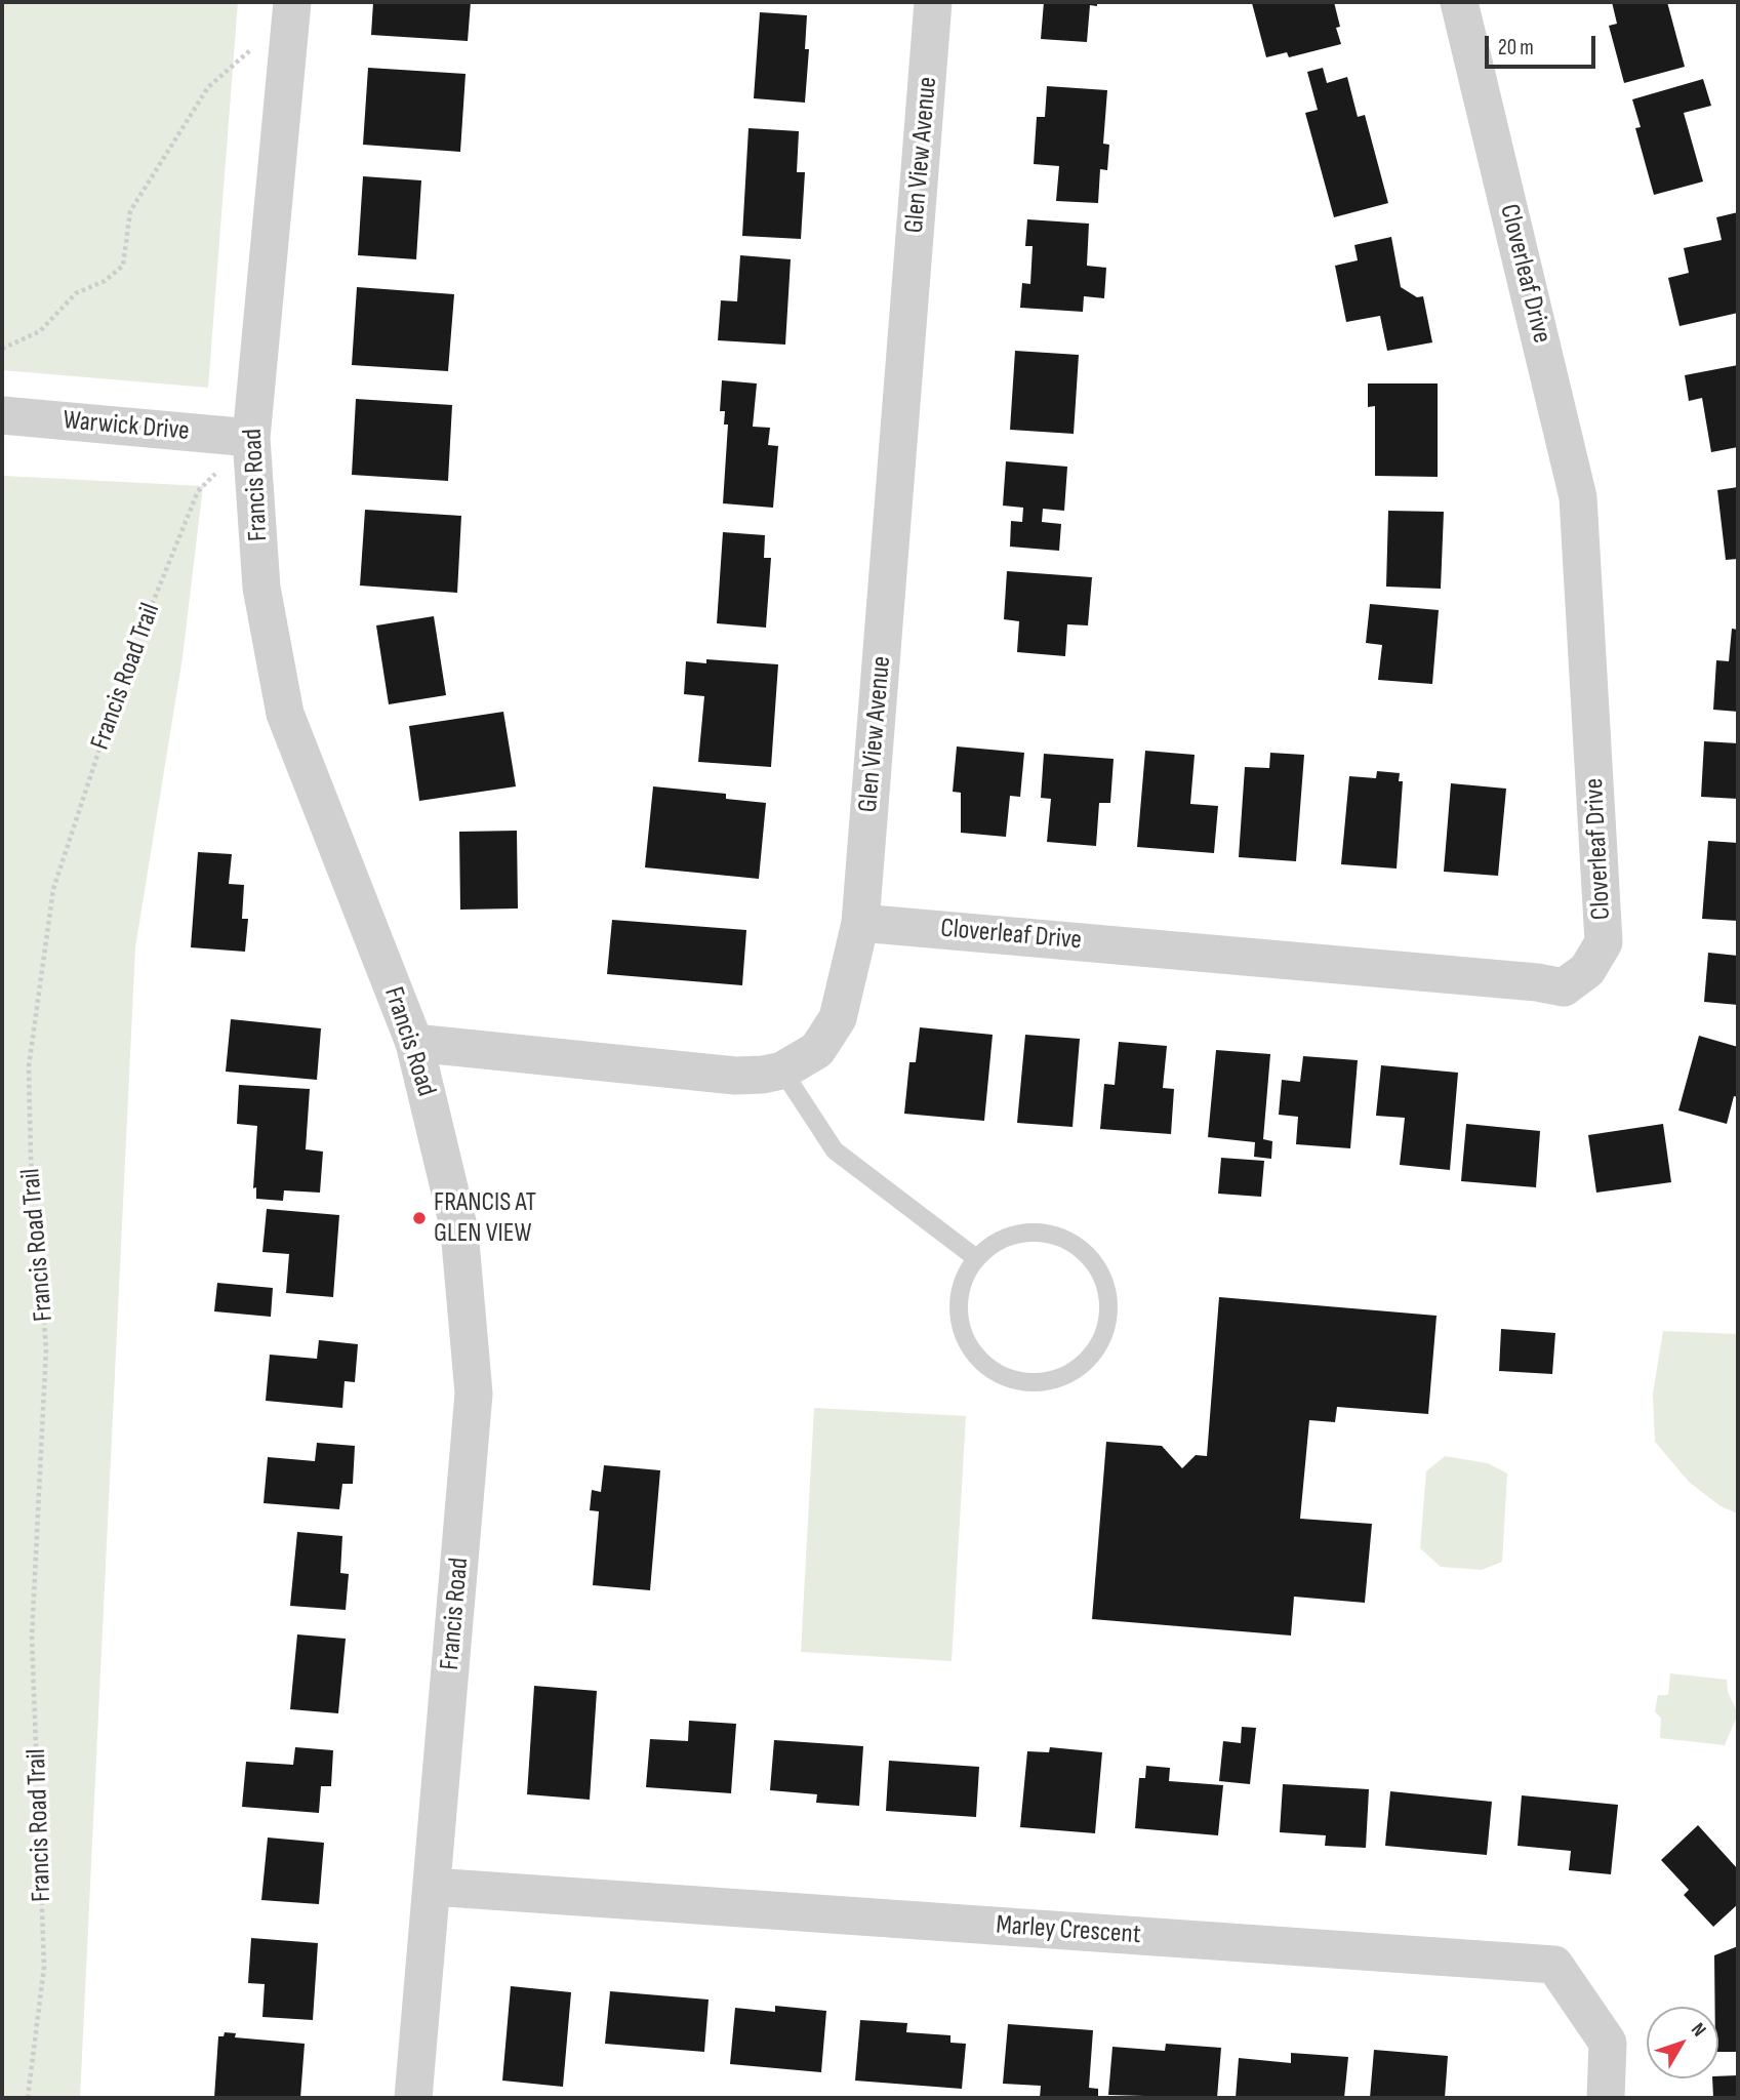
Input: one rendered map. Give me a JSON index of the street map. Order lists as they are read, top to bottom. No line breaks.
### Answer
{"streets":{"street":["Glen View Avenue","Cloverleaf Drive","Warwick Drive","Francis Road","Marley Crescent"],"path":["Francis Road Trail"]},"crossings":[["Glen View Avenue","Cloverleaf Drive"],["Glen View Avenue","Francis Road"],["Warwick Drive","Francis Road"],["Warwick Drive","Francis Road Trail"],["Francis Road","Francis Road Trail"],["Francis Road","Marley Crescent"]],"places":["FRANCIS AT GLEN VIEW"],"scale_bar":"20 m","north":"top right"}
